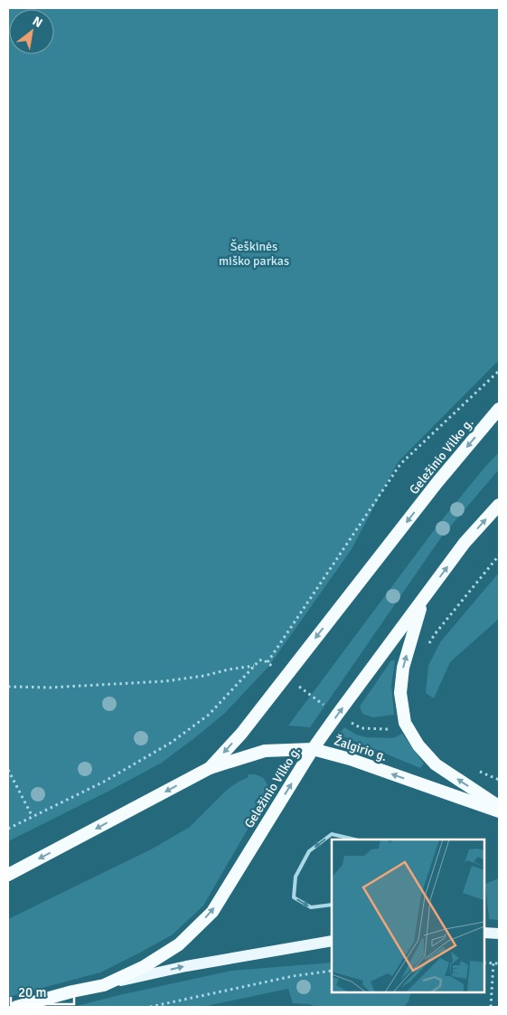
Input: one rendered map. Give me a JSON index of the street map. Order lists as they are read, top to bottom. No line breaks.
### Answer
{"streets":{"highway":["Geležinio Vilko g.","Žalgirio g."]},"crossings":[["Geležinio Vilko g.","Žalgirio g."]],"one_way":["Žalgirio g."],"parks":["Šeškinės miško parkas"],"scale_bar":"20 m","north":"top right"}
